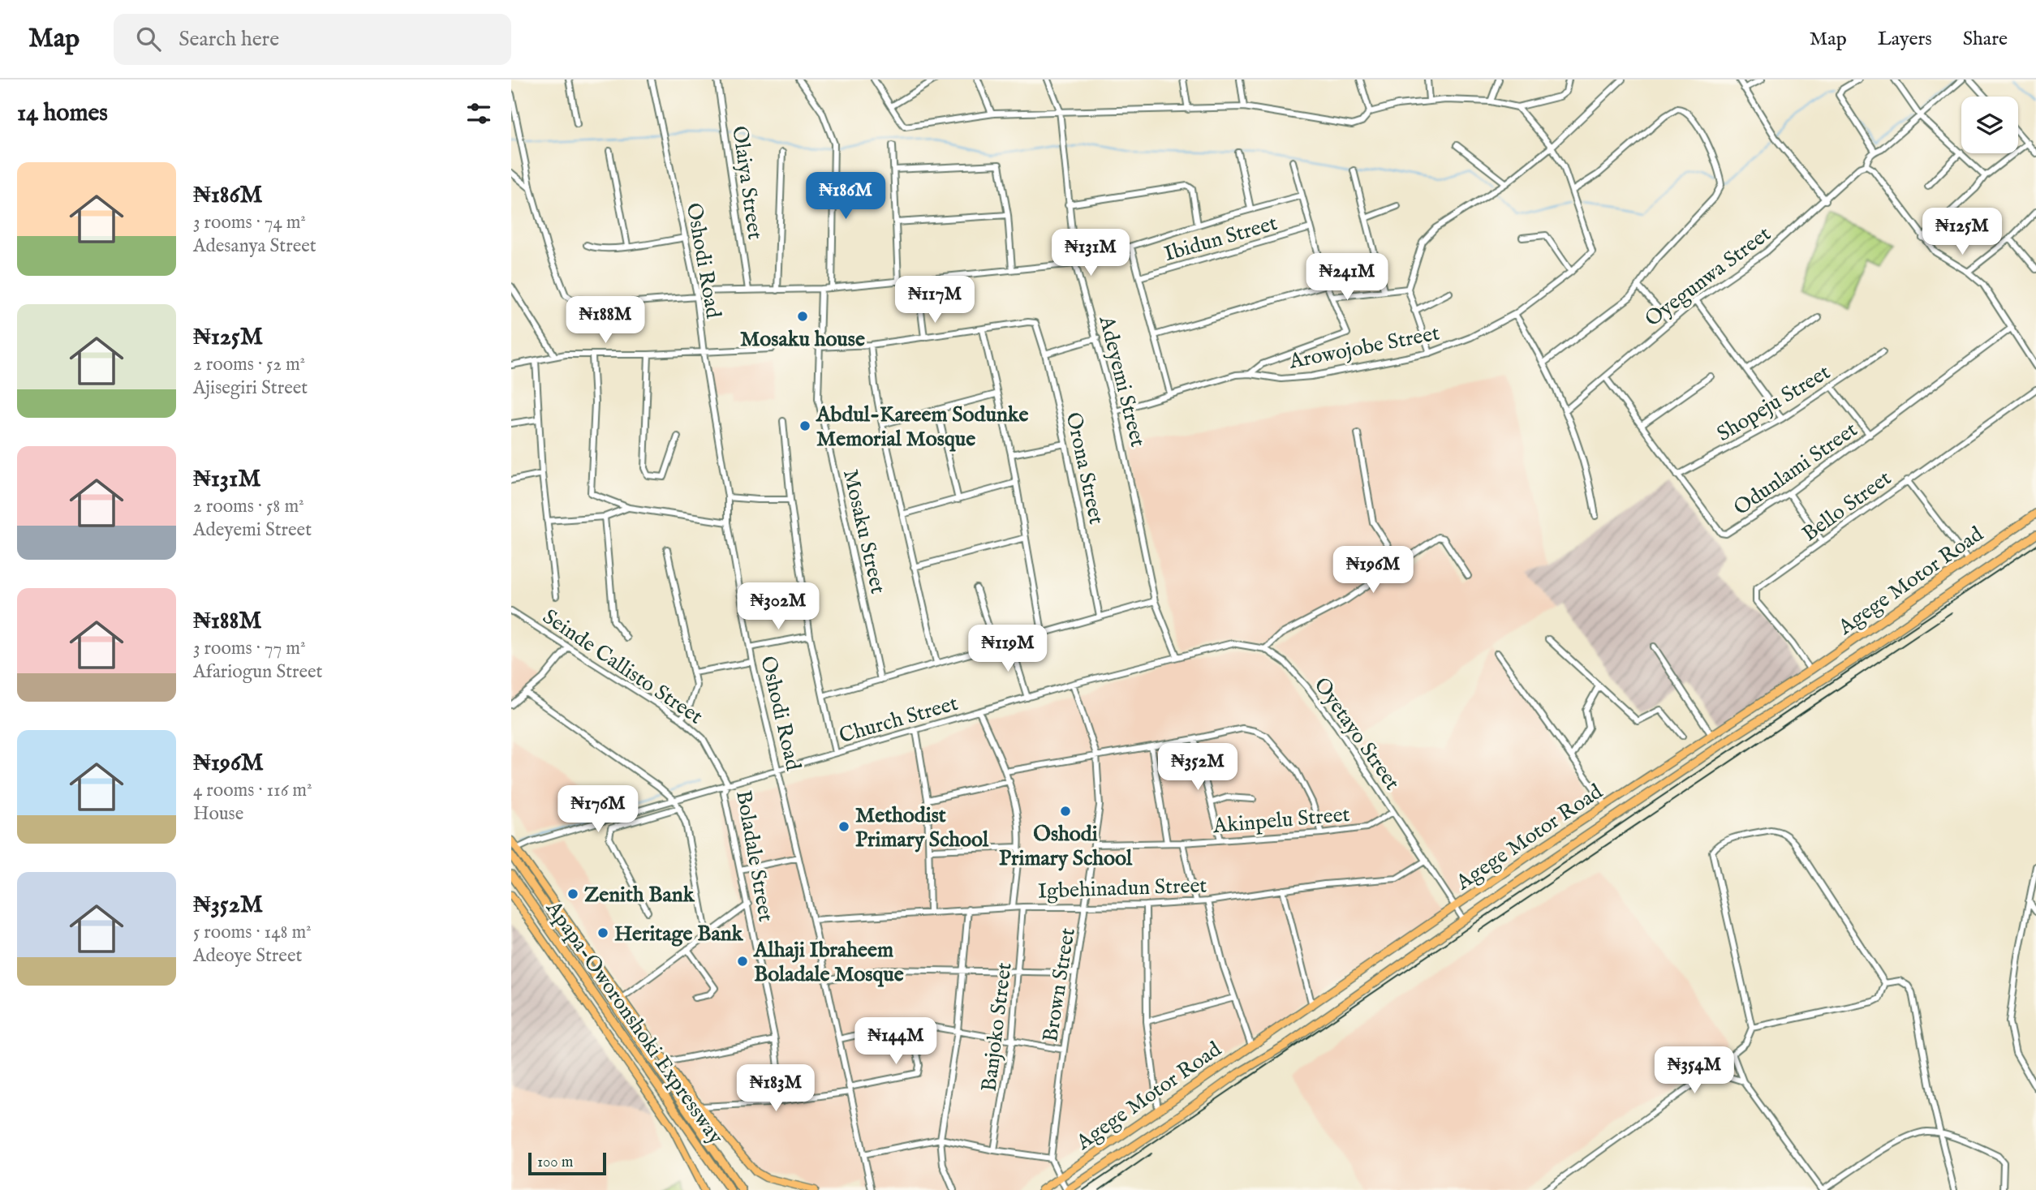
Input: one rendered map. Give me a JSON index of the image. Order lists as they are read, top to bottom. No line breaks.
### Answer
{"streets":{"highway":["Agege Motor Road","Apapa-Oworonshoki Expressway"],"street":["Olaiya Street","Ibidun Street","Oshodi Road","Oyegunwa Street","Arowojobe Street","Adeyemi Street","Shopeju Street","Orona Street","Odunlami Street","Bello Street","Mosaku Street","Seinde Callisto Street","Church Street","Oyetayo Street","Akinpelu Street","Boladale Street","Igbehinadun Street","Brown Street","Banjoko Street"]},"crossings":[["Oshodi Road","Church Street"],["Oshodi Road","Igbehinadun Street"],["Oyegunwa Street","Odunlami Street"],["Arowojobe Street","Adeyemi Street"],["Adeyemi Street","Church Street"],["Adeyemi Street","Oyetayo Street"],["Shopeju Street","Odunlami Street"],["Bello Street","Agege Motor Road"],["Agege Motor Road","Oyetayo Street"],["Seinde Callisto Street","Church Street"],["Seinde Callisto Street","Boladale Street"],["Church Street","Oyetayo Street"],["Church Street","Boladale Street"],["Church Street","Brown Street"],["Church Street","Apapa-Oworonshoki Expressway"],["Oyetayo Street","Akinpelu Street"],["Oyetayo Street","Igbehinadun Street"],["Akinpelu Street","Brown Street"],["Igbehinadun Street","Brown Street"],["Igbehinadun Street","Banjoko Street"]],"places":["Mosaku house","Abdul-Kareem Sodunke Memorial Mosque","Oshodi Primary School","Methodist Primary School","Zenith Bank","Heritage Bank","Alhaji Ibraheem Boladale Mosque"],"scale_bar":"100 m","page":{"header":"Map","search":"Search here","nav":["Map","Layers","Share"],"heading":"14 homes","list":[{"name":"₦186M","note":"3 rooms · 74 m² · Adesanya Street"},{"name":"₦125M","note":"2 rooms · 52 m² · Ajisegiri Street"},{"name":"₦131M","note":"2 rooms · 58 m² · Adeyemi Street"},{"name":"₦188M","note":"3 rooms · 77 m² · Afariogun Street"},{"name":"₦196M","note":"4 rooms · 116 m² · House"},{"name":"₦352M","note":"5 rooms · 148 m² · Adeoye Street"}],"price":["₦186M","₦125M","₦131M","₦241M","₦117M","₦188M","₦196M","₦302M","₦119M","₦352M","₦176M","₦144M","₦354M","₦183M"],"scale":"100 m"}}
